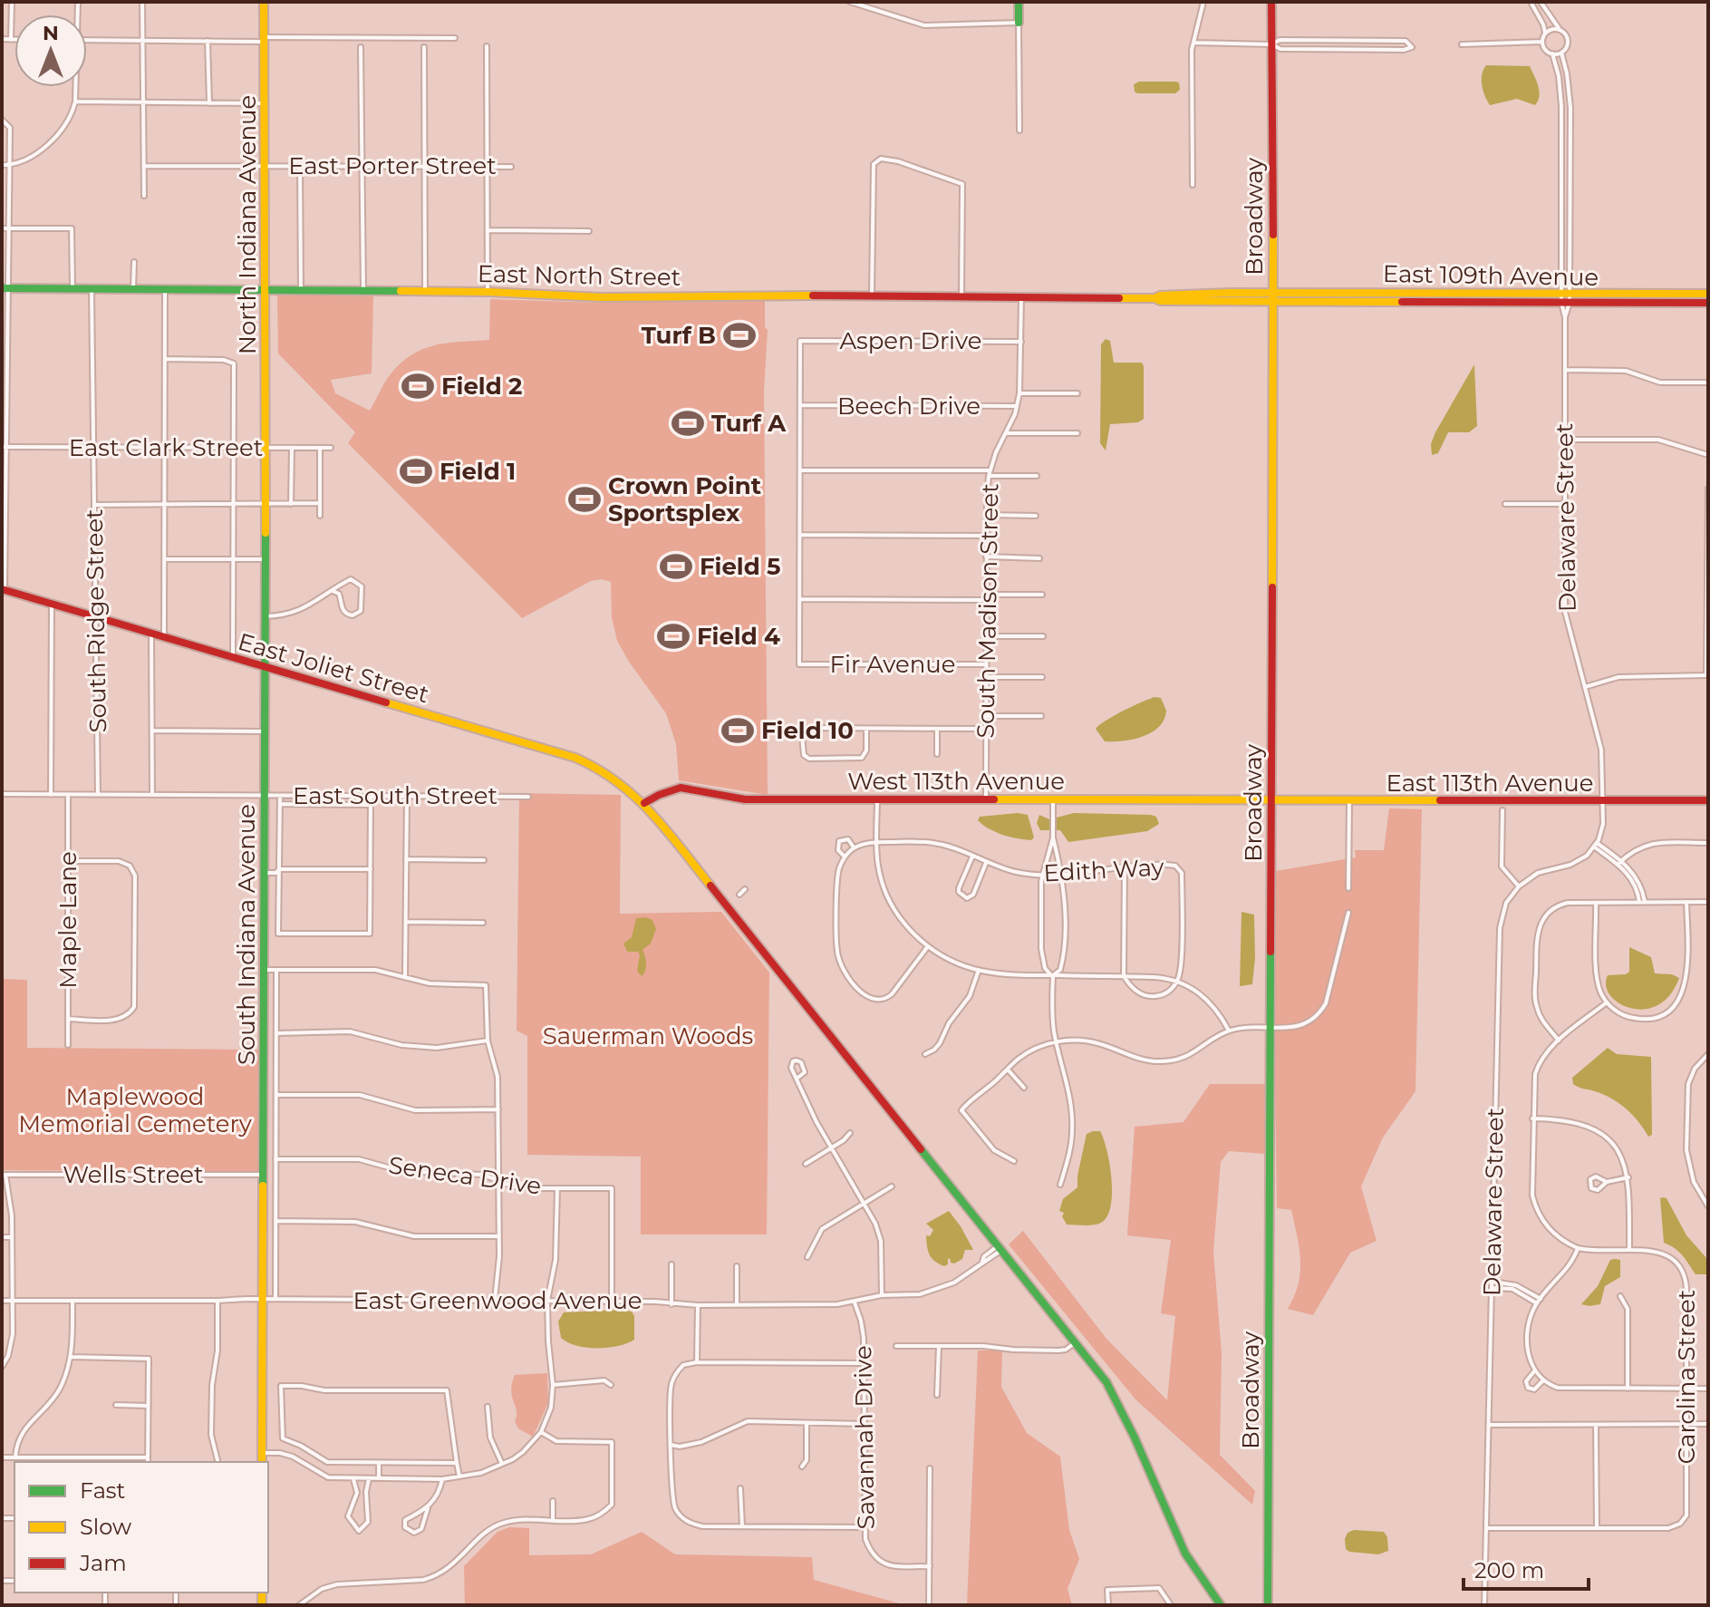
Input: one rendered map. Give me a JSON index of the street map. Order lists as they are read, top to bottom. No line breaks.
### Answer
{"streets":{"main road":["Broadway","North Indiana Avenue","East North Street","East 109th Avenue","East Joliet Street","West 113th Avenue","East 113th Avenue","South Indiana Avenue"],"street":["East Porter Street","Aspen Drive","Beech Drive","East Clark Street","Delaware Street","South Madison Street","South Ridge Street","Fir Avenue","East South Street","Edith Way","Maple Lane","Wells Street","Seneca Drive","East Greenwood Avenue","Carolina Street","Savannah Drive"]},"crossings":[["East Porter Street","North Indiana Avenue"],["Broadway","East North Street"],["Broadway","East 109th Avenue"],["Broadway","West 113th Avenue"],["Broadway","East 113th Avenue"],["North Indiana Avenue","East North Street"],["North Indiana Avenue","East Clark Street"],["North Indiana Avenue","South Indiana Avenue"],["East North Street","East 109th Avenue"],["East North Street","South Madison Street"],["East North Street","South Ridge Street"],["East 109th Avenue","Delaware Street"],["Aspen Drive","Beech Drive"],["Aspen Drive","South Madison Street"],["Beech Drive","South Madison Street"],["East Clark Street","South Ridge Street"],["East Clark Street","South Indiana Avenue"],["Delaware Street","East 113th Avenue"],["South Madison Street","Fir Avenue"],["South Madison Street","West 113th Avenue"],["South Ridge Street","East Joliet Street"],["South Ridge Street","East South Street"],["East Joliet Street","West 113th Avenue"],["East Joliet Street","South Indiana Avenue"],["East Joliet Street","East Greenwood Avenue"],["West 113th Avenue","East 113th Avenue"],["East South Street","Maple Lane"],["East South Street","South Indiana Avenue"],["South Indiana Avenue","Wells Street"],["South Indiana Avenue","East Greenwood Avenue"],["Seneca Drive","East Greenwood Avenue"],["East Greenwood Avenue","Savannah Drive"]],"parks":["Sauerman Woods","Maplewood Memorial Cemetery"],"places":{"sports":["Turf B","Field 2","Turf A","Field 1","Crown Point Sportsplex","Field 5","Field 4","Field 10"]},"legend":["Fast","Slow","Jam"],"scale_bar":"200 m","north":"top"}
